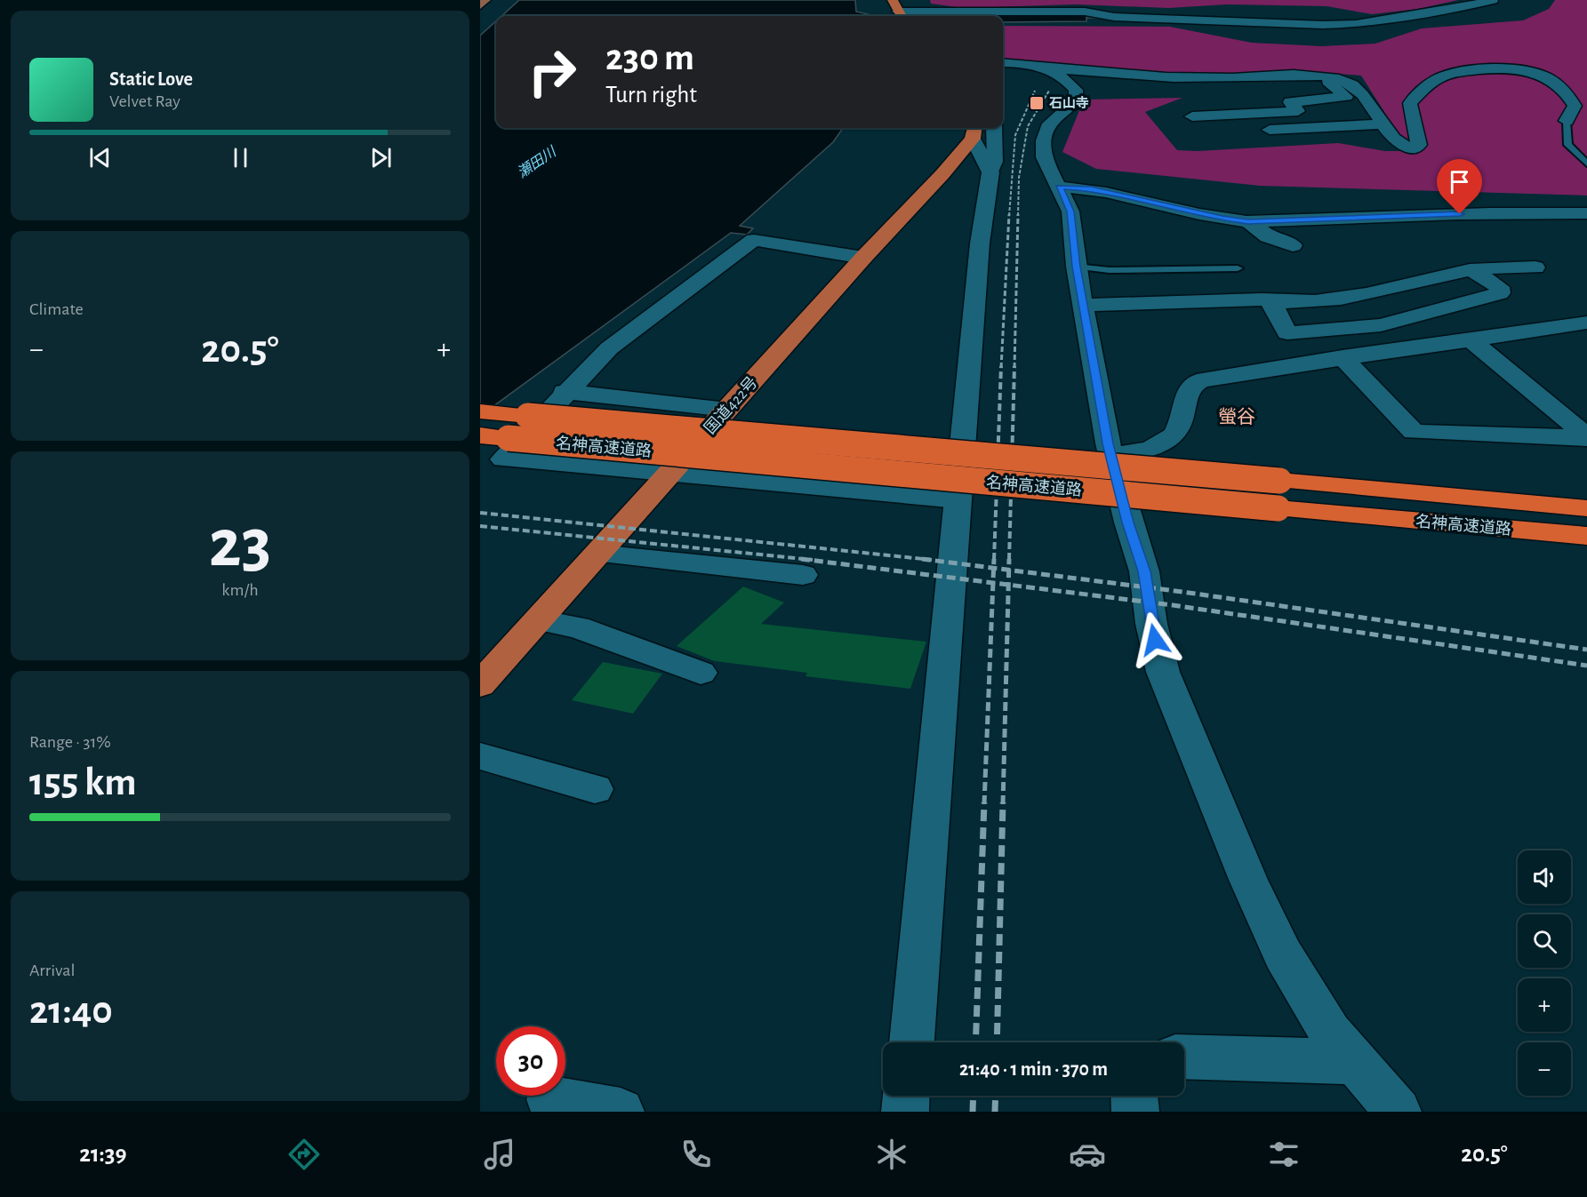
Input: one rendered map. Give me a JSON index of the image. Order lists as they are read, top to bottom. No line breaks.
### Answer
{"streets":{"highway":["国道422号","名神高速道路"]},"districts":["螢谷"],"water":["瀬田川"],"places":{"transit":["石山寺"]},"page":{"turn":["230 m","Turn right"],"song":["Static Love","Velvet Ray"],"tile":["Climate",["23","km/h"],["Range · 31%","155 km"],["Arrival","21:40"]],"heat":["−","20.5°","+"],"map_buttons":["+","−"],"limit":"30","trip":"21:40 · 1 min · 370 m","tabs":["21:39","20.5°"]}}
